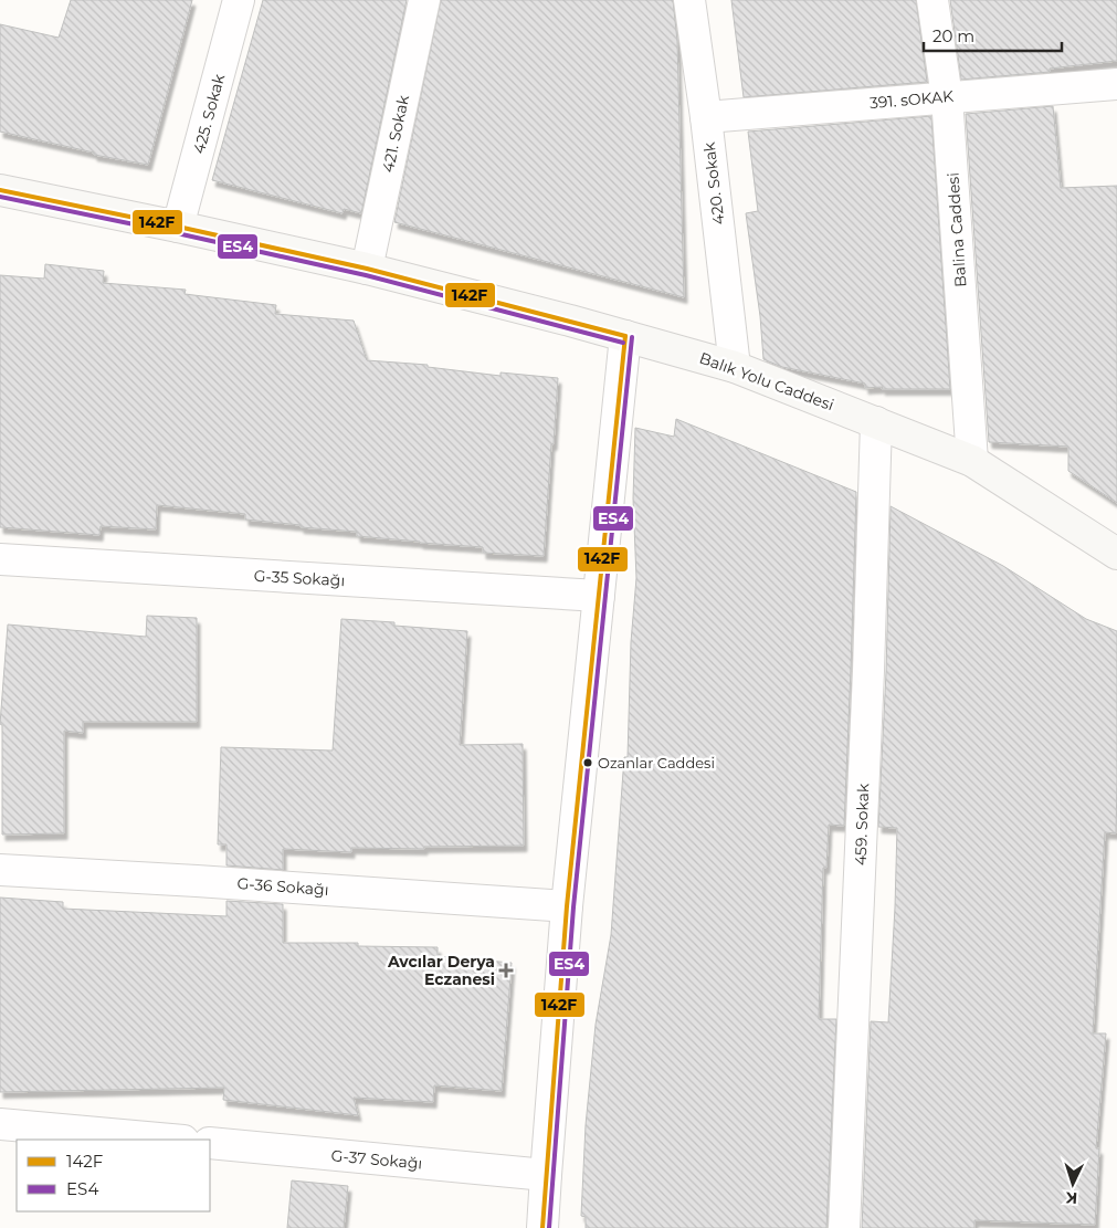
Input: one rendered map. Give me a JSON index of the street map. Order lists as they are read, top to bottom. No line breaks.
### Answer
{"streets":{"main road":["Balık Yolu Caddesi"],"street":["391. sOKAK","425. Sokak","421. Sokak","420. Sokak","Balina Caddesi","G-35 Sokağı","459. Sokak","G-36 Sokağı","G-37 Sokağı"]},"crossings":[["391. sOKAK","420. Sokak"],["391. sOKAK","Balina Caddesi"],["425. Sokak","Balık Yolu Caddesi"],["421. Sokak","Balık Yolu Caddesi"],["420. Sokak","Balık Yolu Caddesi"],["Balina Caddesi","Balık Yolu Caddesi"],["Balık Yolu Caddesi","459. Sokak"]],"places":{"other":["Ozanlar Caddesi"],"health":["Avcılar Derya Eczanesi"]},"lines":["transit line 142F","transit line ES4"],"legend":["142F","ES4"],"scale_bar":"20 m","north":"bottom"}
